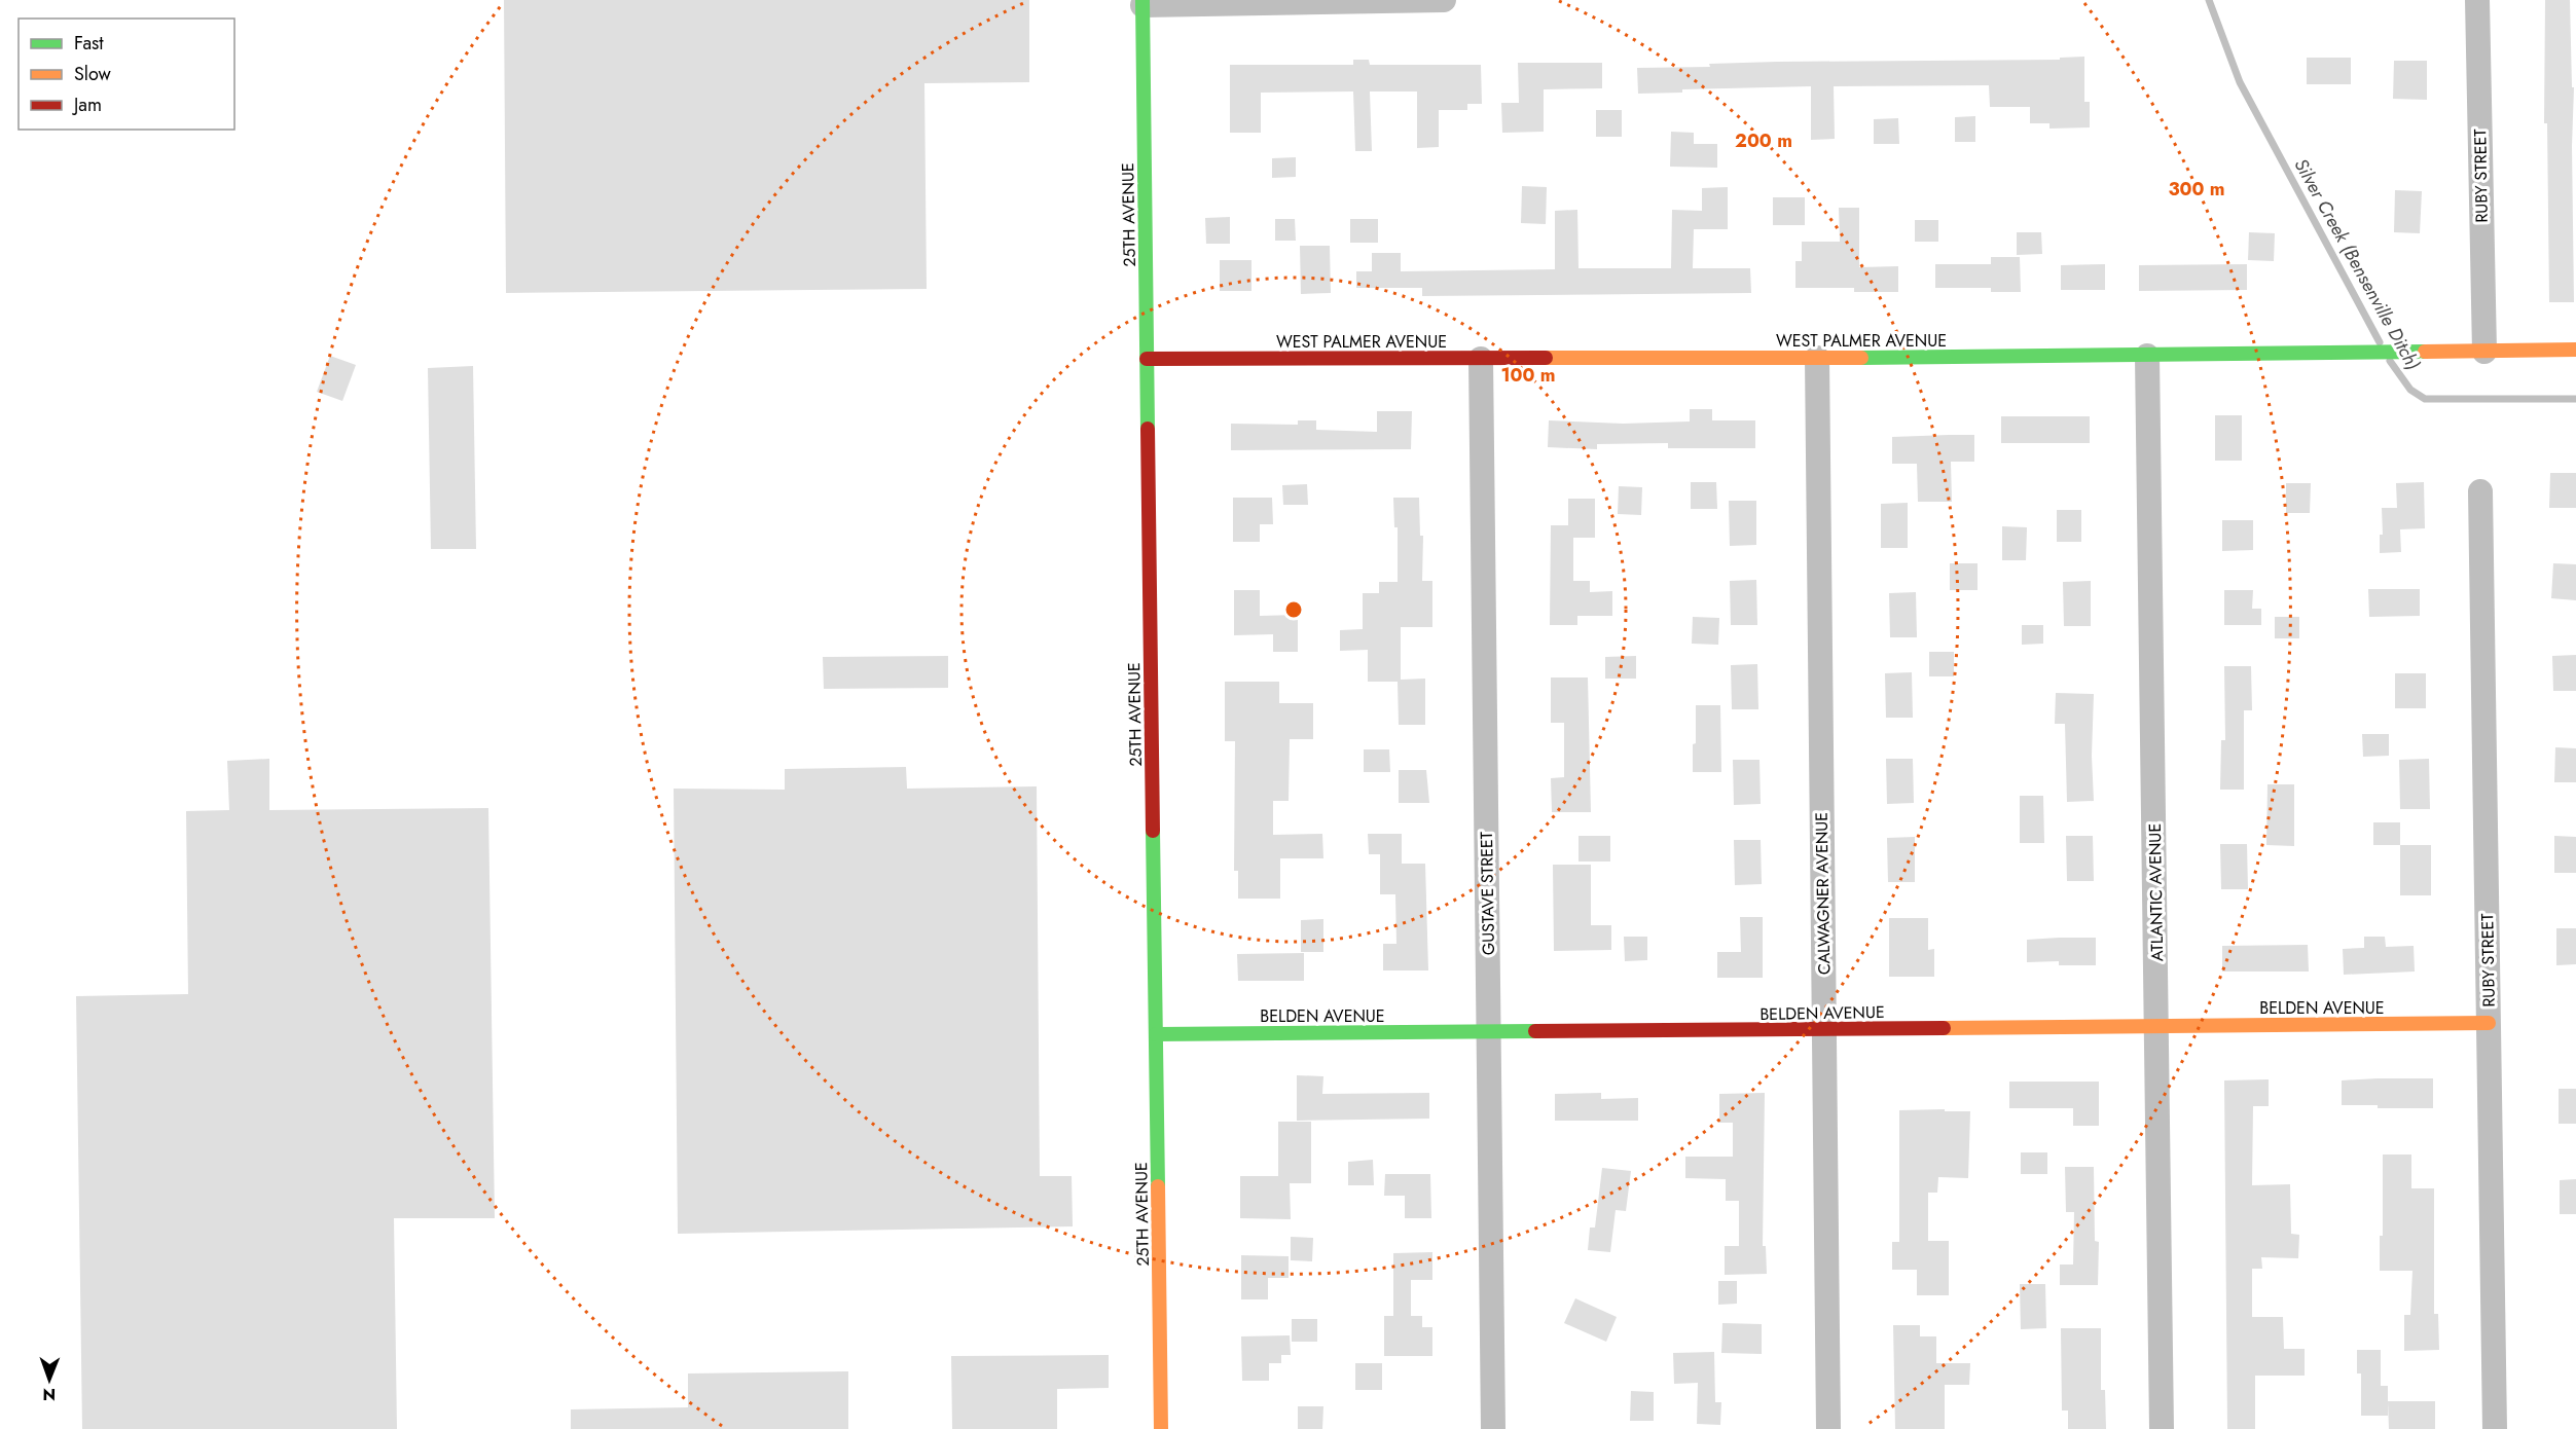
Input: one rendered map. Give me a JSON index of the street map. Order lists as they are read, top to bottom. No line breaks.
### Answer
{"streets":{"street":["RUBY STREET","25TH AVENUE","WEST PALMER AVENUE","ATLANTIC AVENUE","GUSTAVE STREET","CALWAGNER AVENUE","BELDEN AVENUE"]},"crossings":[["RUBY STREET","WEST PALMER AVENUE"],["RUBY STREET","BELDEN AVENUE"],["25TH AVENUE","WEST PALMER AVENUE"],["25TH AVENUE","BELDEN AVENUE"],["WEST PALMER AVENUE","ATLANTIC AVENUE"],["WEST PALMER AVENUE","GUSTAVE STREET"],["WEST PALMER AVENUE","CALWAGNER AVENUE"],["ATLANTIC AVENUE","BELDEN AVENUE"],["GUSTAVE STREET","BELDEN AVENUE"],["CALWAGNER AVENUE","BELDEN AVENUE"]],"water":["Silver Creek (Bensenville Ditch)"],"legend":["Fast","Slow","Jam"],"north":"bottom","rings":["200 m","300 m","100 m"]}
